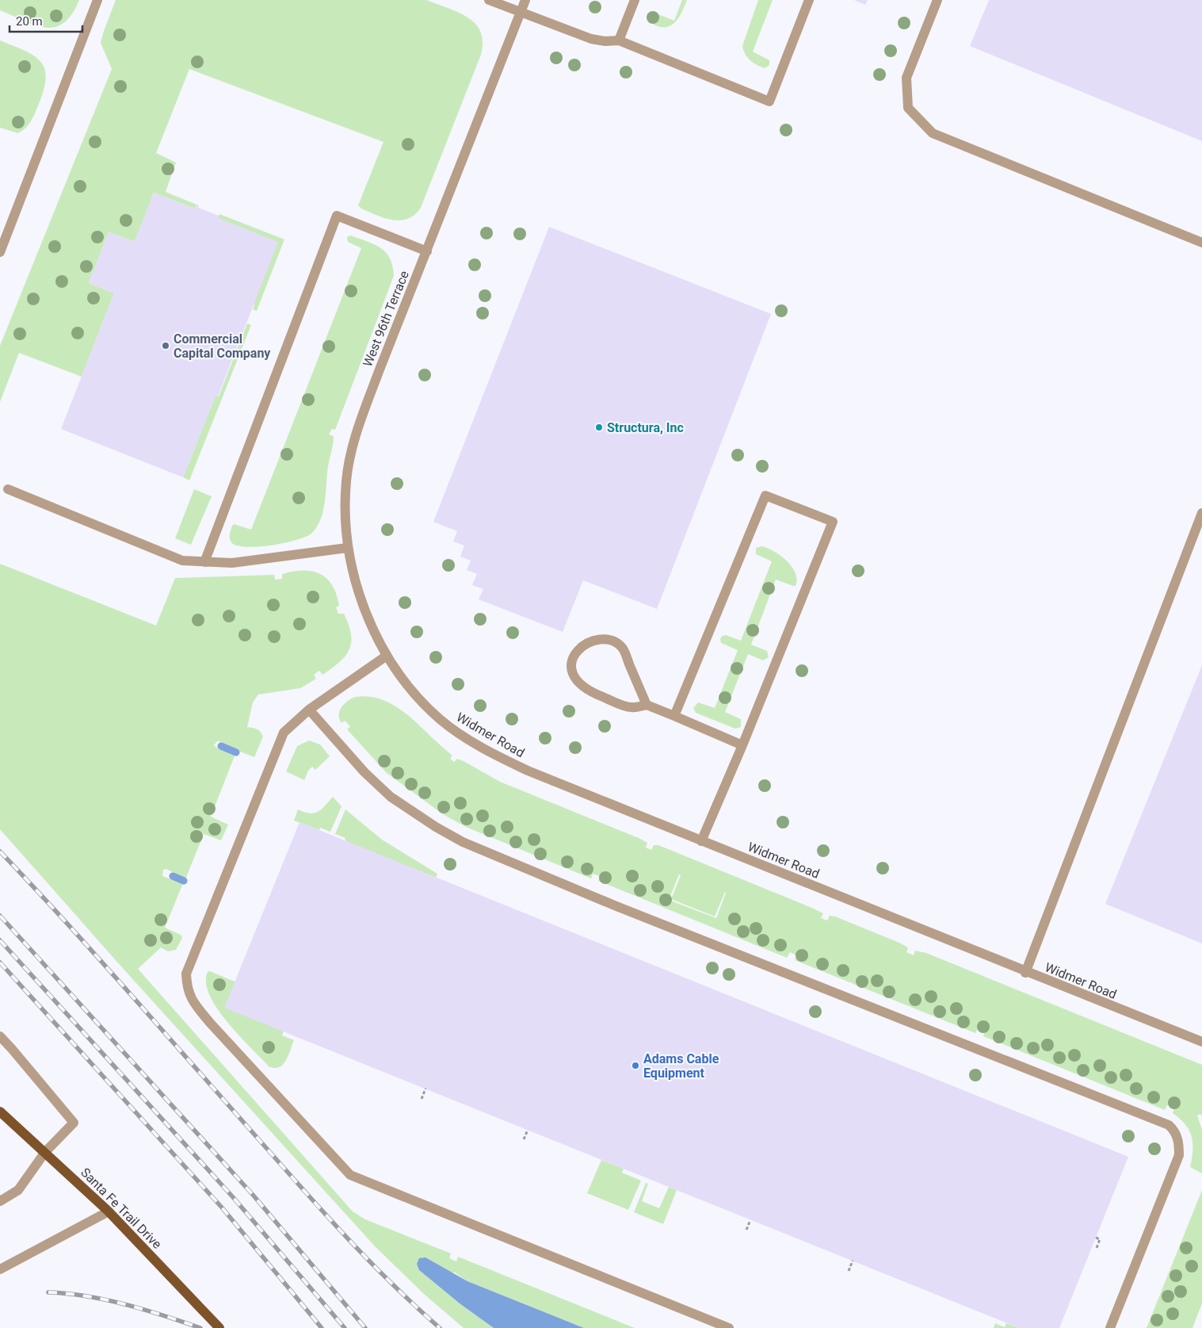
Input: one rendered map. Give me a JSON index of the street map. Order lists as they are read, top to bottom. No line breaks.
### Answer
{"streets":{"main road":["Santa Fe Trail Drive"],"street":["West 96th Terrace","Widmer Road"]},"crossings":[["West 96th Terrace","Widmer Road"]],"places":["Commercial Capital Company","Structura, Inc","Adams Cable Equipment"],"scale_bar":"20 m"}
